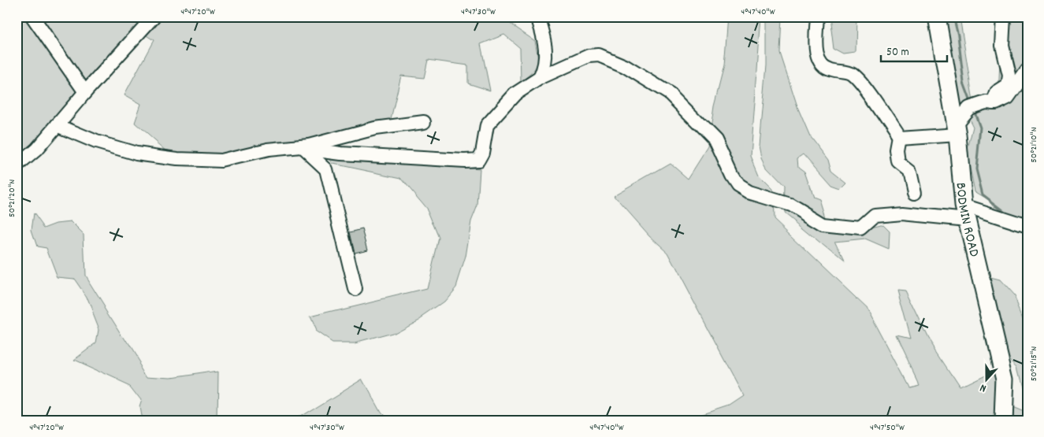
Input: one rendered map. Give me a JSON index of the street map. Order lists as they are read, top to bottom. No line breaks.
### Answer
{"streets":{"main road":["BODMIN ROAD"]},"scale_bar":"50 m","north":"bottom","coordinates":["4°47'20\"W","4°47'30\"W","4°47'40\"W","50°21'10\"N","50°21'20\"N","50°21'15\"N","4°47'50\"W"]}
